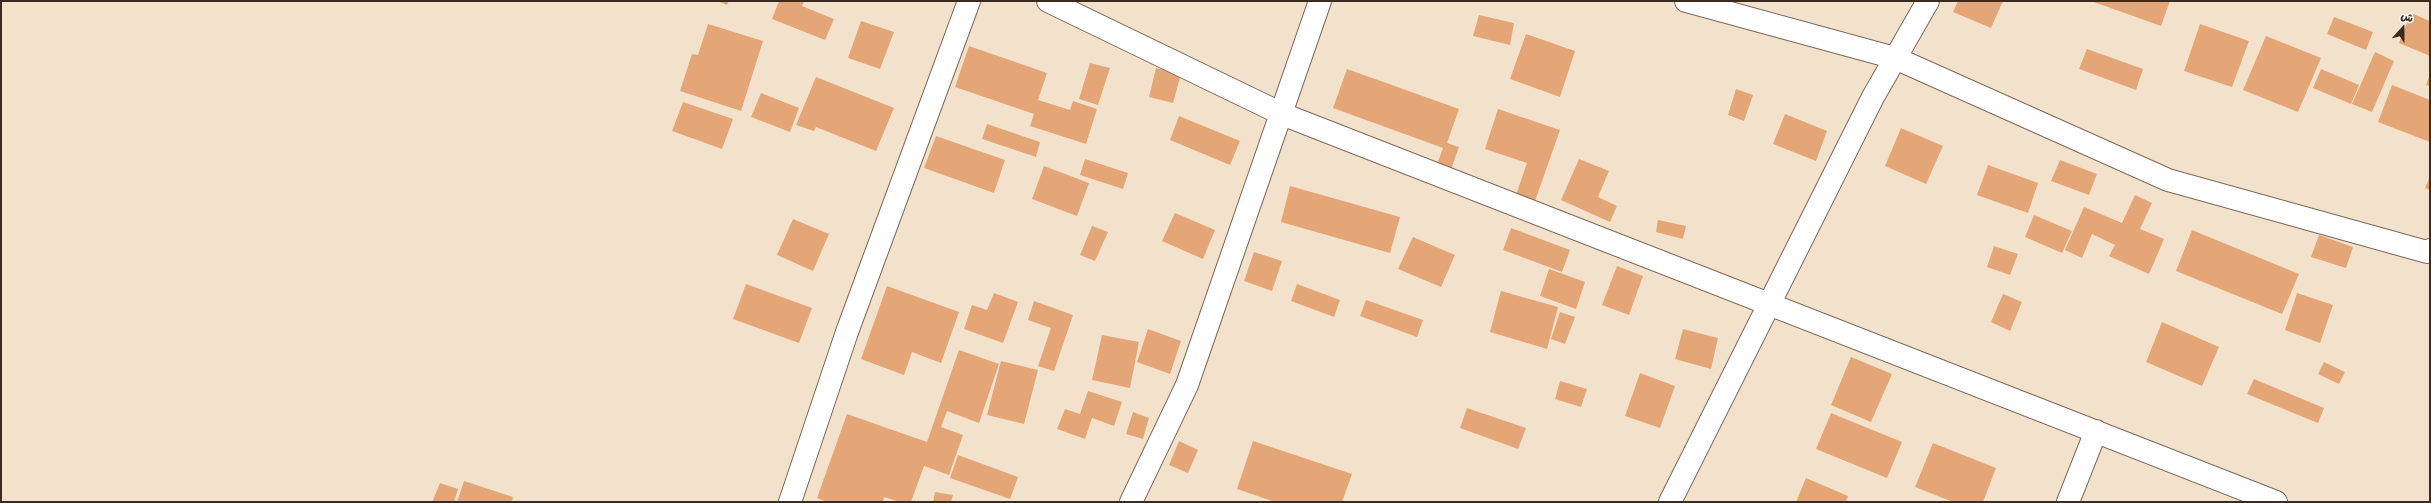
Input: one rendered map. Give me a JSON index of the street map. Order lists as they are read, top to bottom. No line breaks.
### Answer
{"north":"top"}
